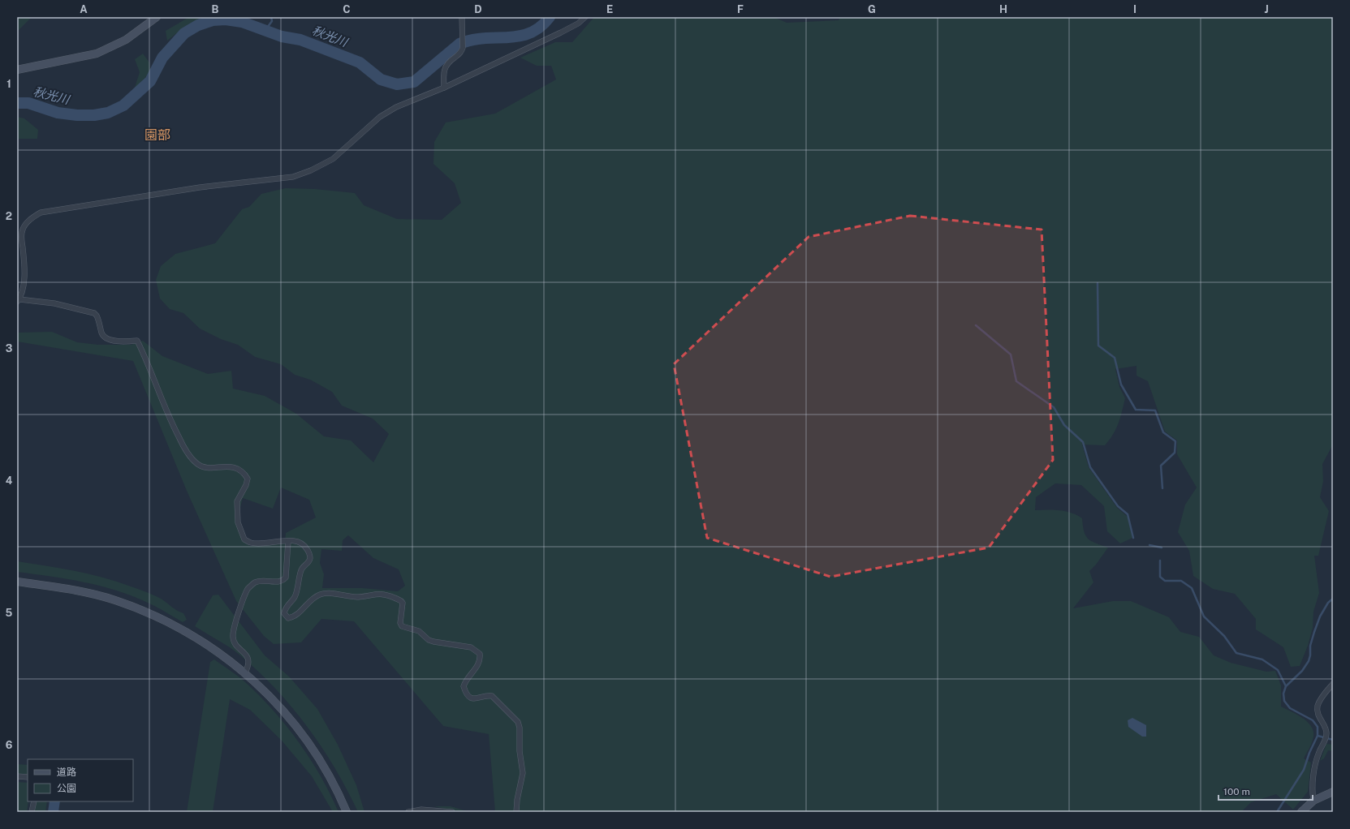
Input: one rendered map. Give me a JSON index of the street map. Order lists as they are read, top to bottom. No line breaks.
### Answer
{"districts":["園部"],"water":["秋光川"],"legend":["道路","公園"],"scale_bar":"100 m","grid":{"columns":["A","B","C","D","E","F","G","H","I","J"],"rows":["1","2","3","4","5","6"]}}
